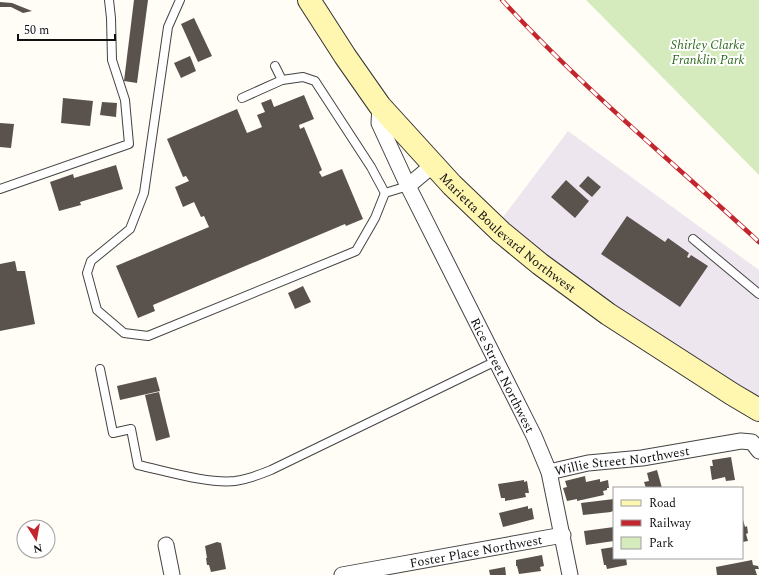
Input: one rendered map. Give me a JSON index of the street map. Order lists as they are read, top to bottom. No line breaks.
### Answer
{"streets":{"main road":["Marietta Boulevard Northwest"],"street":["Rice Street Northwest","Willie Street Northwest","Foster Place Northwest"]},"crossings":[["Marietta Boulevard Northwest","Rice Street Northwest"],["Rice Street Northwest","Willie Street Northwest"],["Rice Street Northwest","Foster Place Northwest"]],"parks":["Shirley Clarke Franklin Park"],"legend":["Road","Railway","Park"],"scale_bar":"50 m","north":"bottom"}
